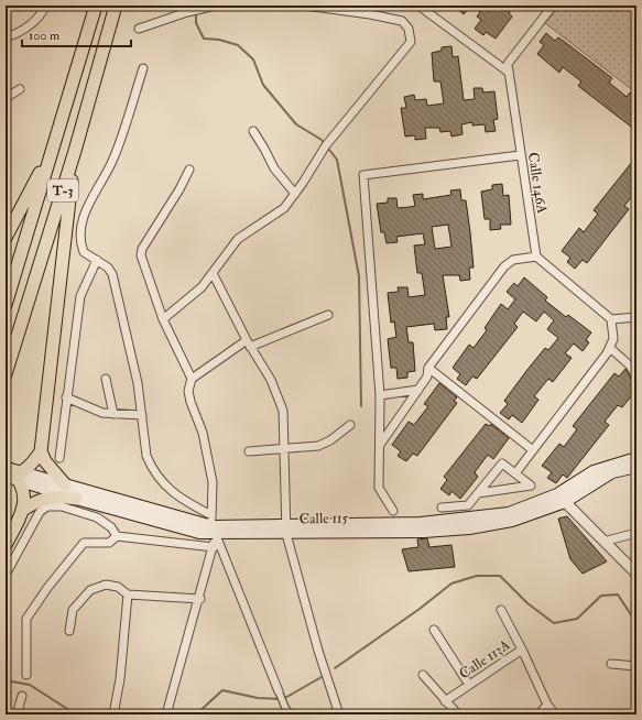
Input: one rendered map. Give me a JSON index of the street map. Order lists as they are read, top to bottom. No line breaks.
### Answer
{"streets":{"main road":["T-3","Calle 115"],"street":["Calle 146A","Calle 113A"]},"scale_bar":"100 m"}
